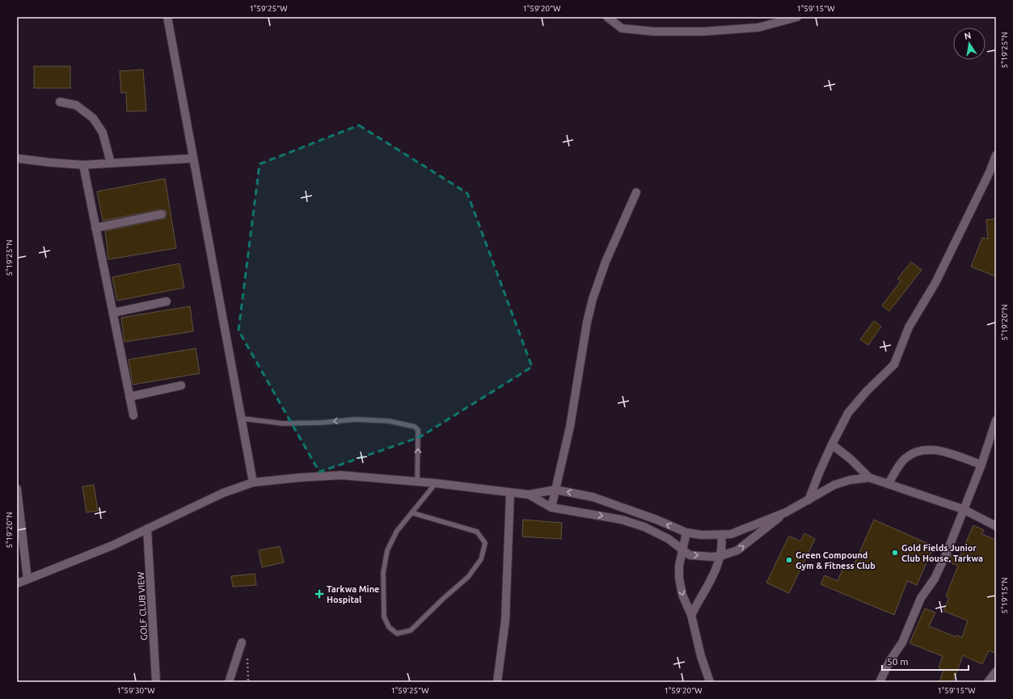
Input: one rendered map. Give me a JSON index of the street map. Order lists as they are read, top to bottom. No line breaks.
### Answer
{"streets":{"street":["GOLF CLUB VIEW"]},"places":{"other":["Gold Fields Junior Club House, Tarkwa","Green Compound Gym & Fitness Club"],"health":["Tarkwa Mine Hospital"]},"scale_bar":"50 m","north":"top","coordinates":["1°59'25\"W","1°59'20\"W","1°59'15\"W","5°19'25\"N","5°19'20\"N","5°19'15\"N","1°59'30\"W"]}
